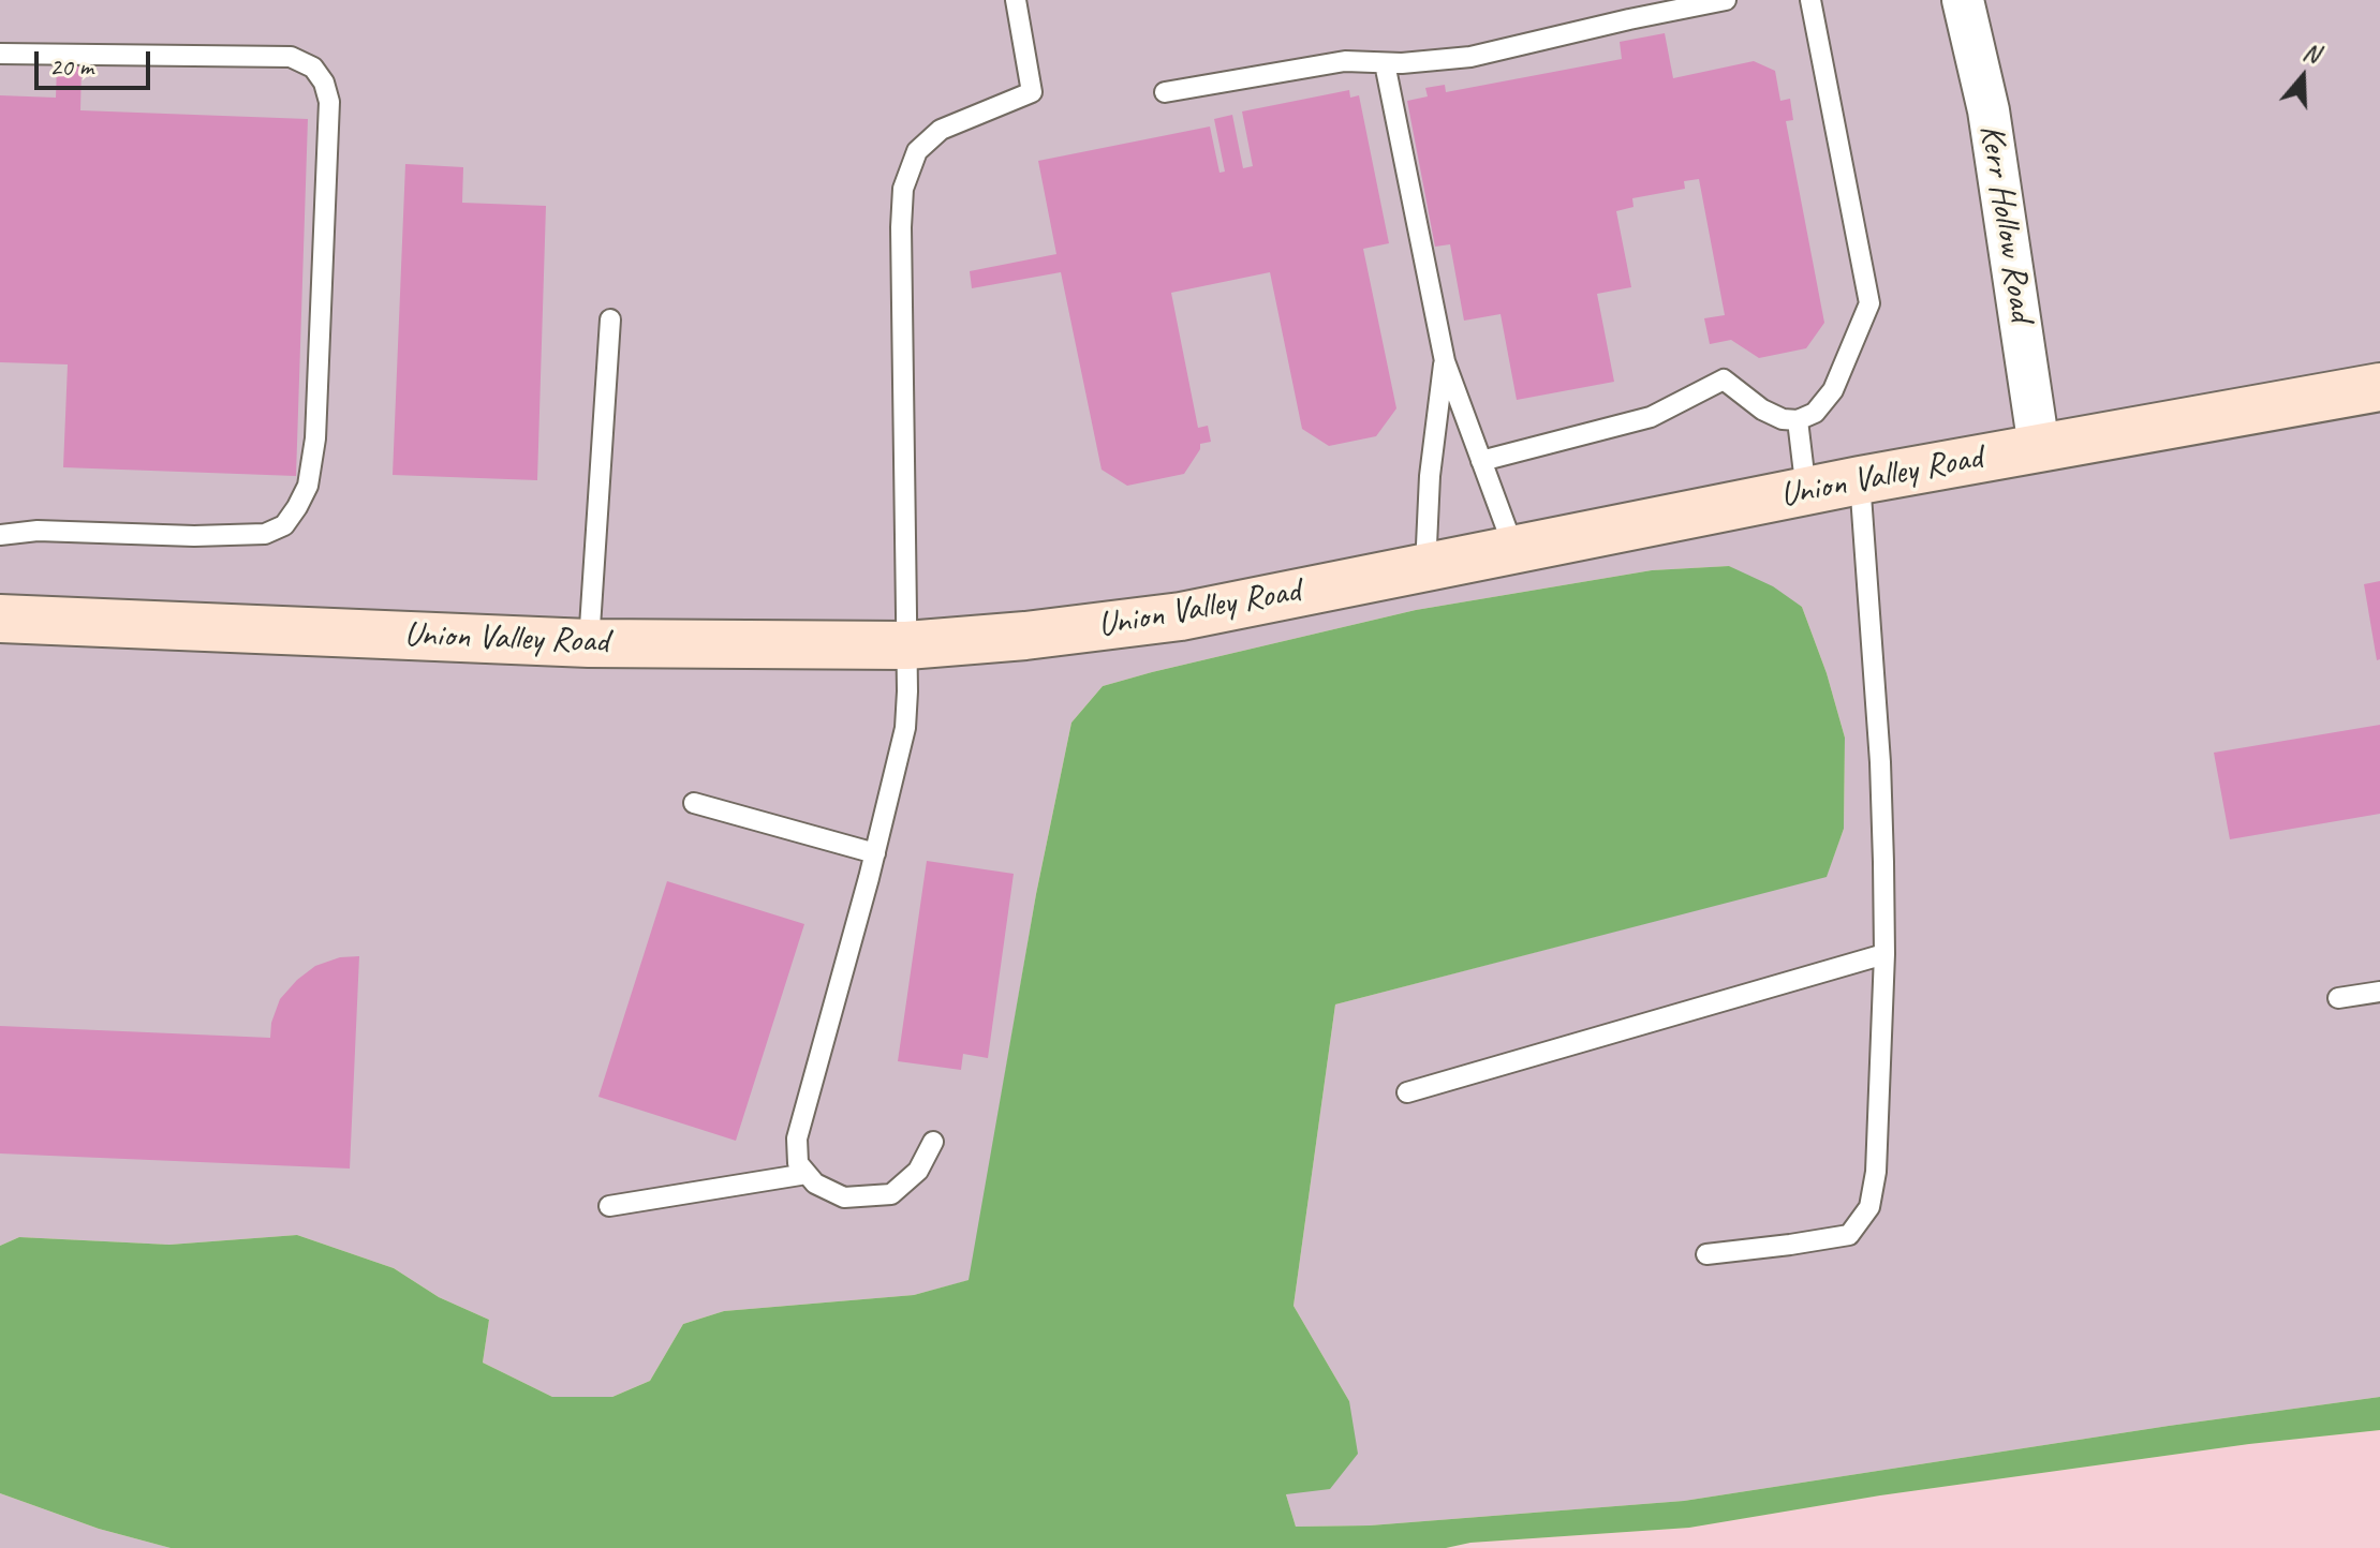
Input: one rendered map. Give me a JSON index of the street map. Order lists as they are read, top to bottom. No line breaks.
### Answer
{"streets":{"street":["Kerr Hollow Road","Union Valley Road"]},"crossings":[["Kerr Hollow Road","Union Valley Road"]],"scale_bar":"20 m","north":"top"}
